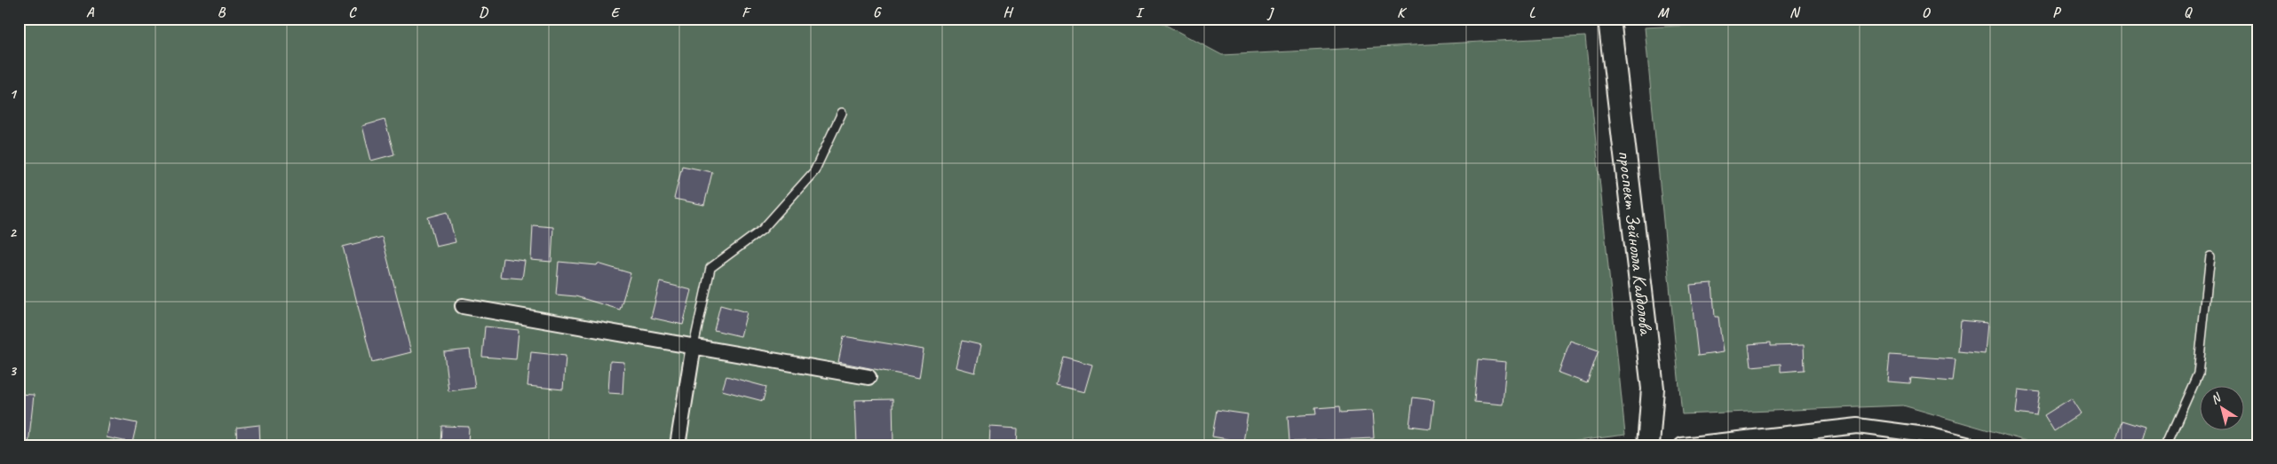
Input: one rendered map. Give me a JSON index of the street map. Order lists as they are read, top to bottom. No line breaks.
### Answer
{"streets":{"main road":["проспект Зейнолла Кабдолова"]},"north":"top left","grid":{"columns":["A","B","C","D","E","F","G","H","I","J","K","L","M","N","O","P","Q"],"rows":["1","2","3"]}}
